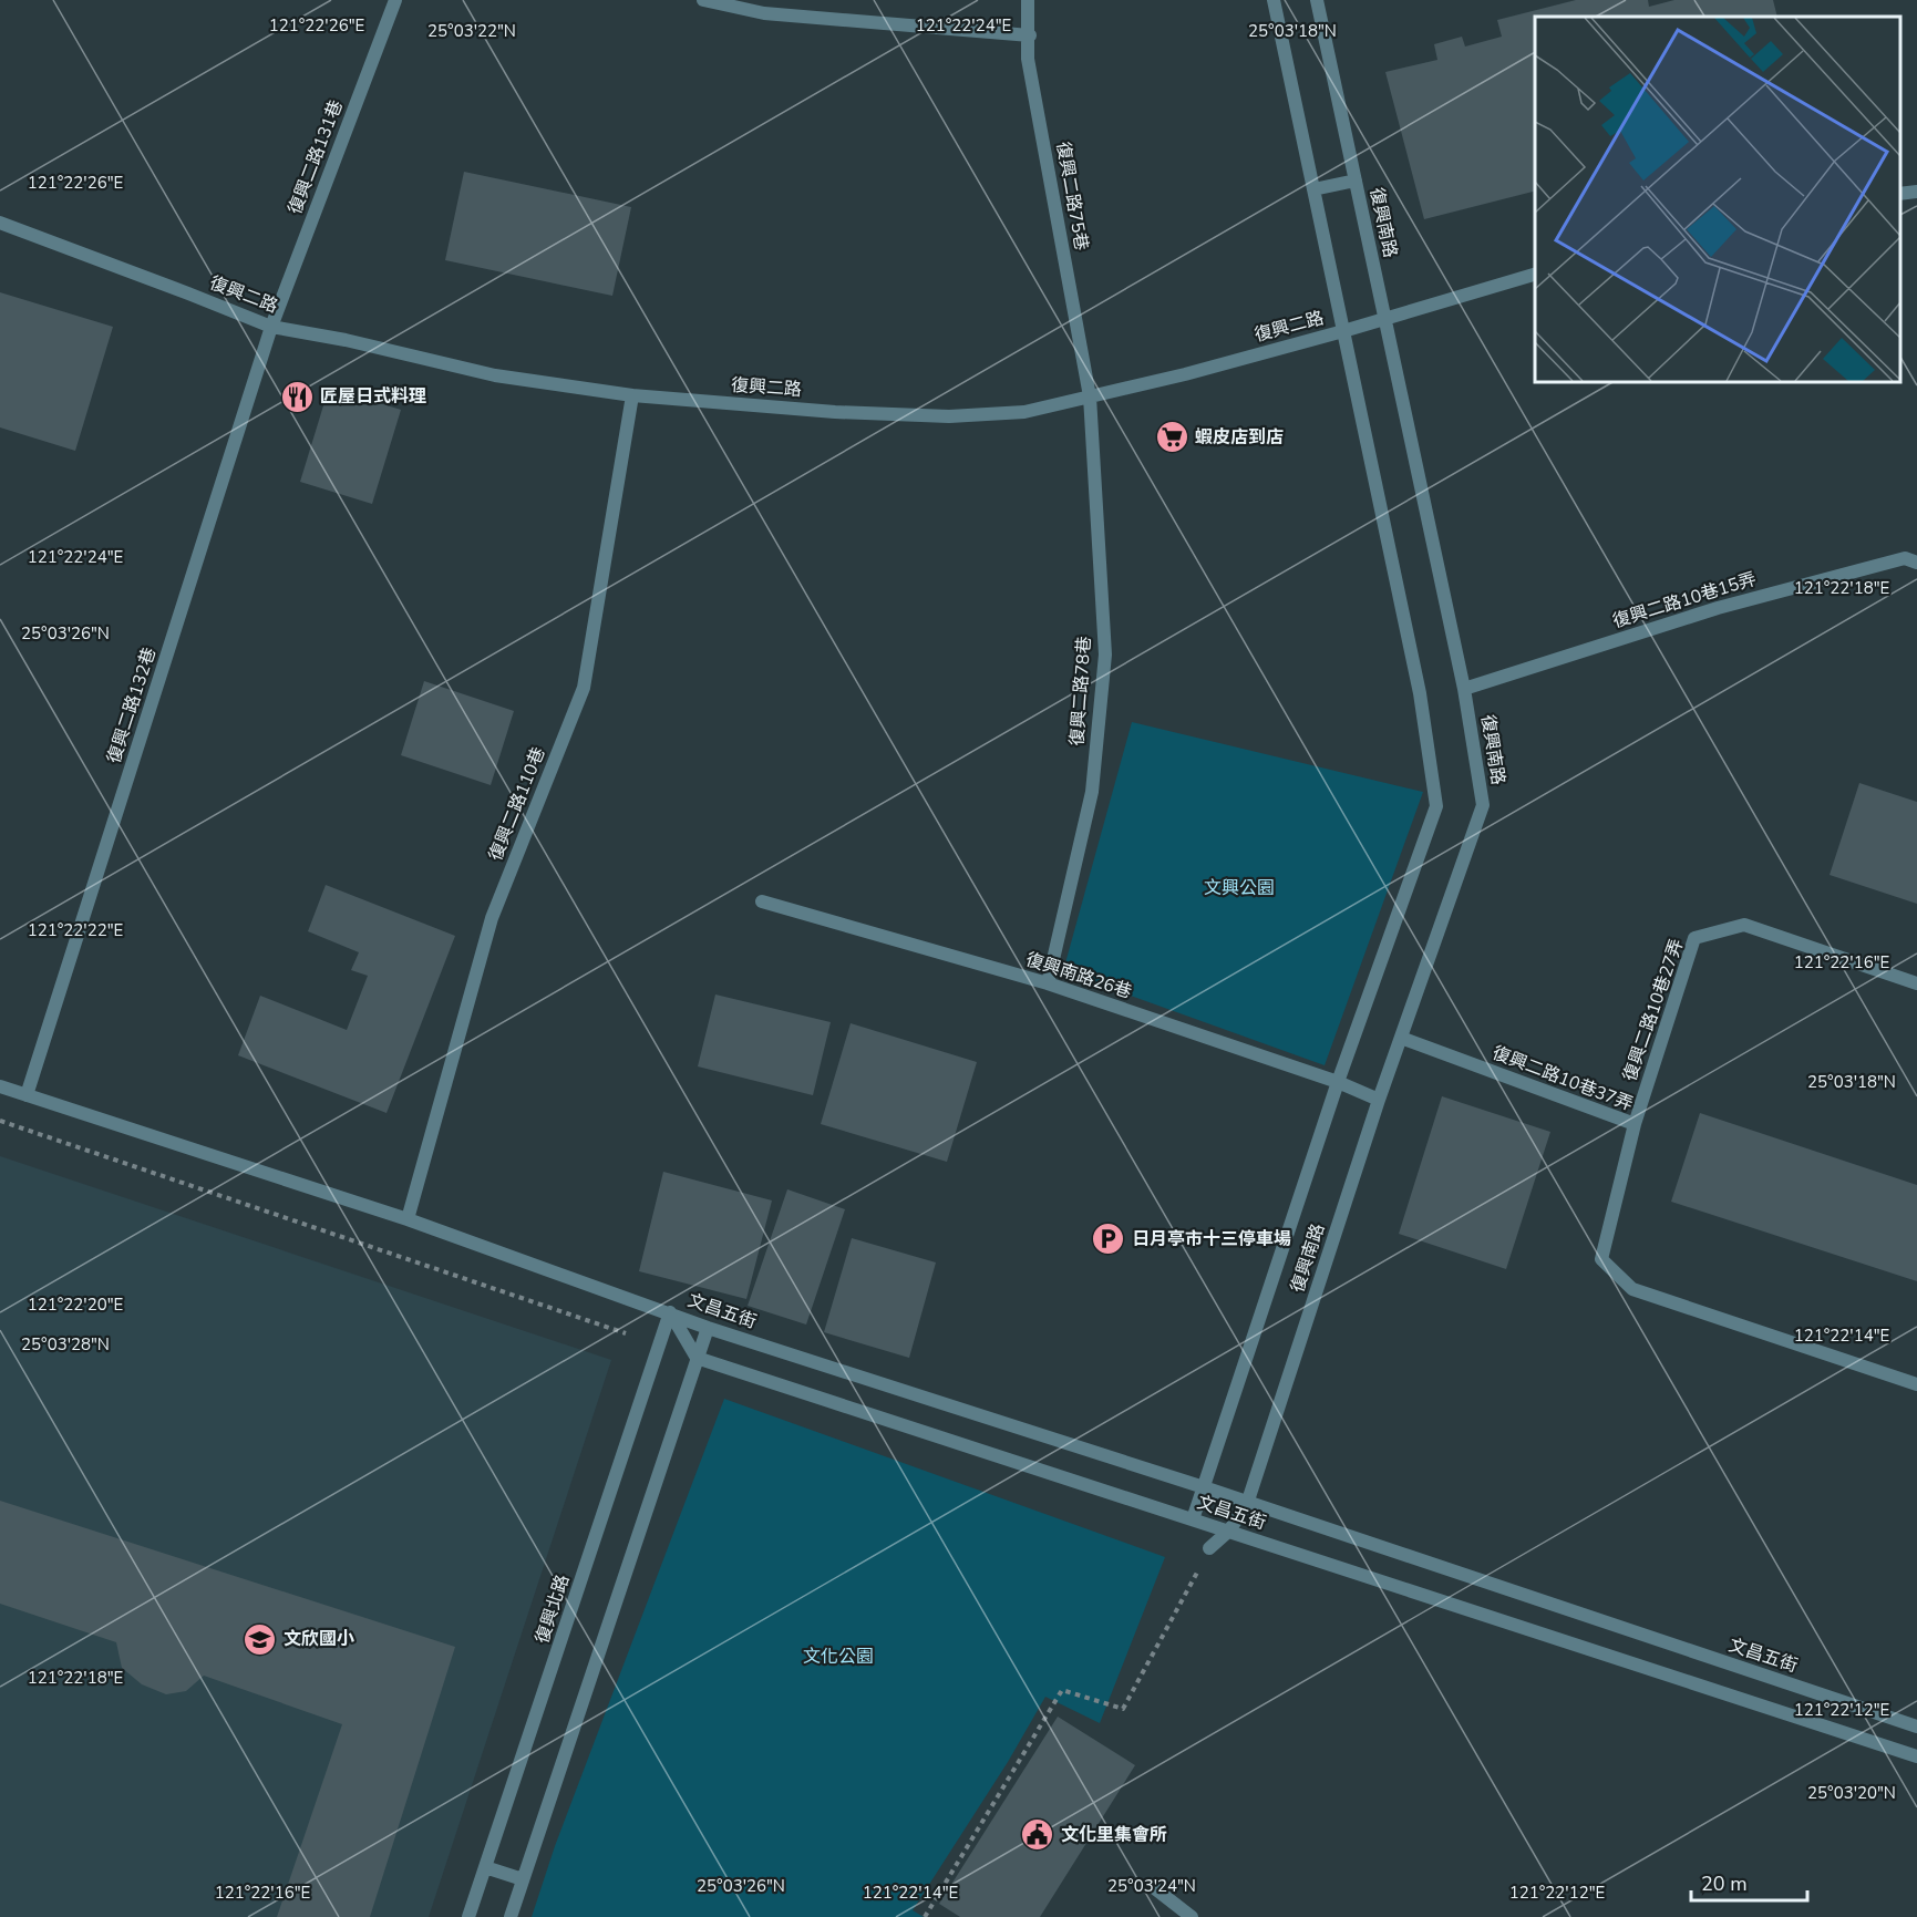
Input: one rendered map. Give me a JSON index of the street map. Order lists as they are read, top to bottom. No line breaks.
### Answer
{"streets":{"street":["復興二路131巷","復興二路75巷","復興南路","復興二路","復興二路10巷15弄","復興二路78巷","復興二路132巷","復興二路110巷","復興南路26巷","復興二路10巷27弄","復興二路10巷37弄","文昌五街","復興北路"]},"crossings":[["復興二路131巷","復興二路"],["復興二路131巷","復興二路132巷"],["復興二路75巷","復興二路"],["復興二路75巷","復興二路78巷"],["復興南路","復興二路"],["復興南路","復興二路10巷15弄"],["復興南路","復興南路26巷"],["復興南路","復興二路10巷37弄"],["復興南路","文昌五街"],["復興二路","復興二路78巷"],["復興二路","復興二路132巷"],["復興二路","復興二路110巷"],["復興二路78巷","復興南路26巷"],["復興二路10巷27弄","復興二路10巷37弄"],["文昌五街","復興北路"]],"parks":["文興公園","文化公園"],"places":{"restaurant":["匠屋日式料理"],"supermarket":["蝦皮店到店"],"parking":["日月亭市十三停車場"],"school or university":["文欣國小"],"public building":["文化里集會所"]},"scale_bar":"20 m","coordinates":["121°22'26\"E","121°22'24\"E","25°03'22\"N","25°03'18\"N","121°22'18\"E","25°03'26\"N","121°22'22\"E","121°22'16\"E","121°22'20\"E","121°22'14\"E","25°03'28\"N","121°22'12\"E","25°03'20\"N","25°03'24\"N"]}
